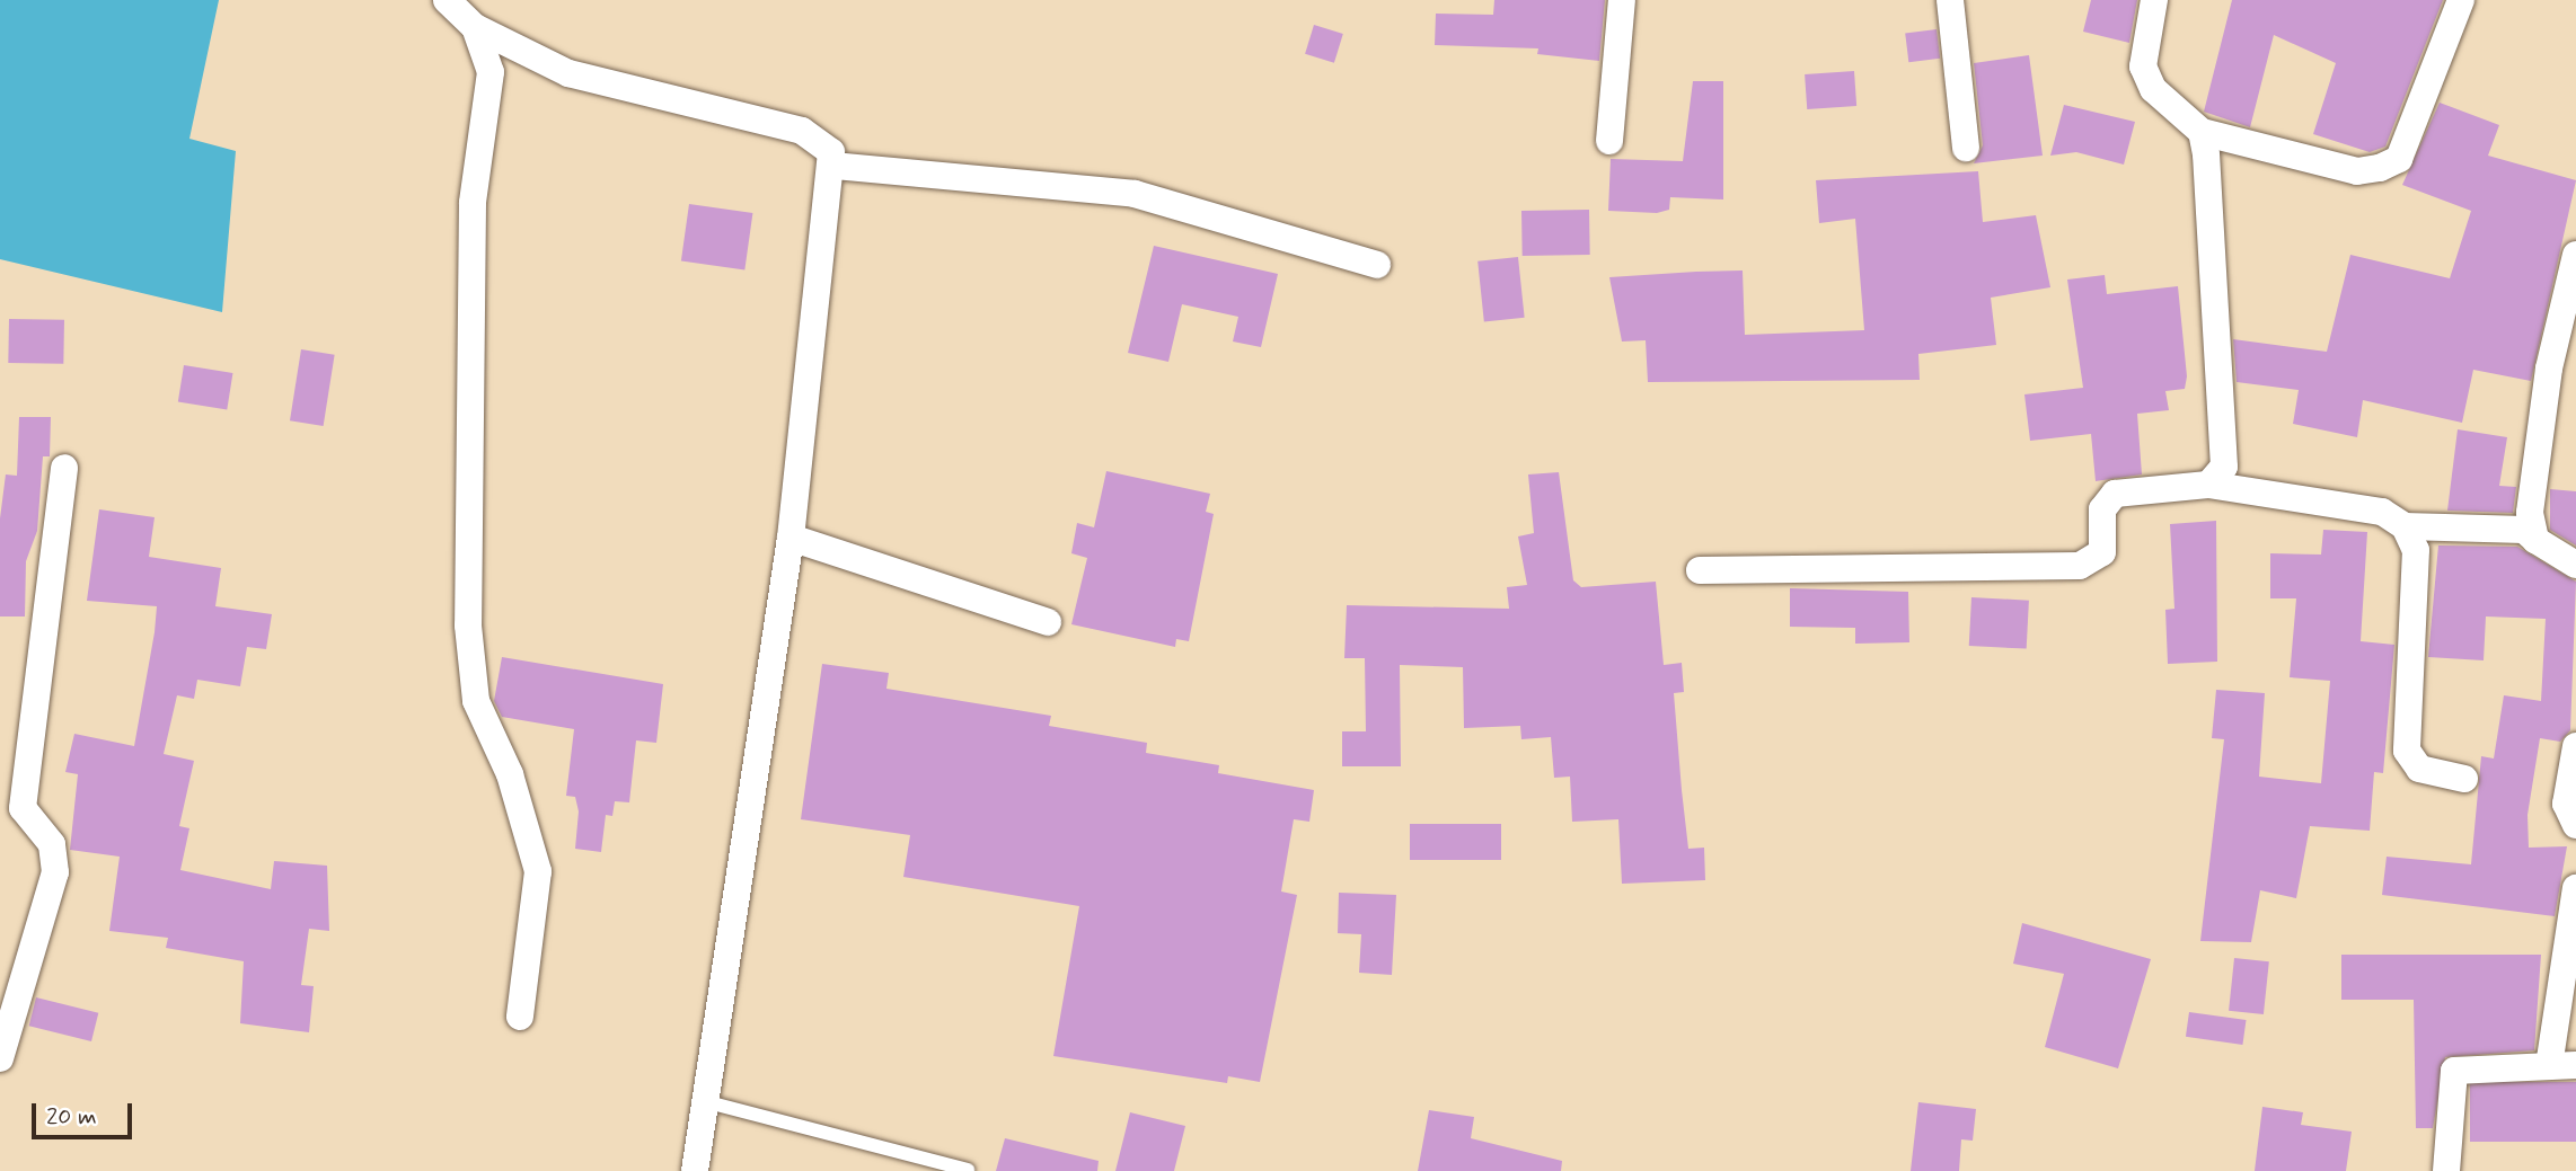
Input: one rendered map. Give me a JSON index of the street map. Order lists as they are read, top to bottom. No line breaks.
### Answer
{"scale_bar":"20 m"}
